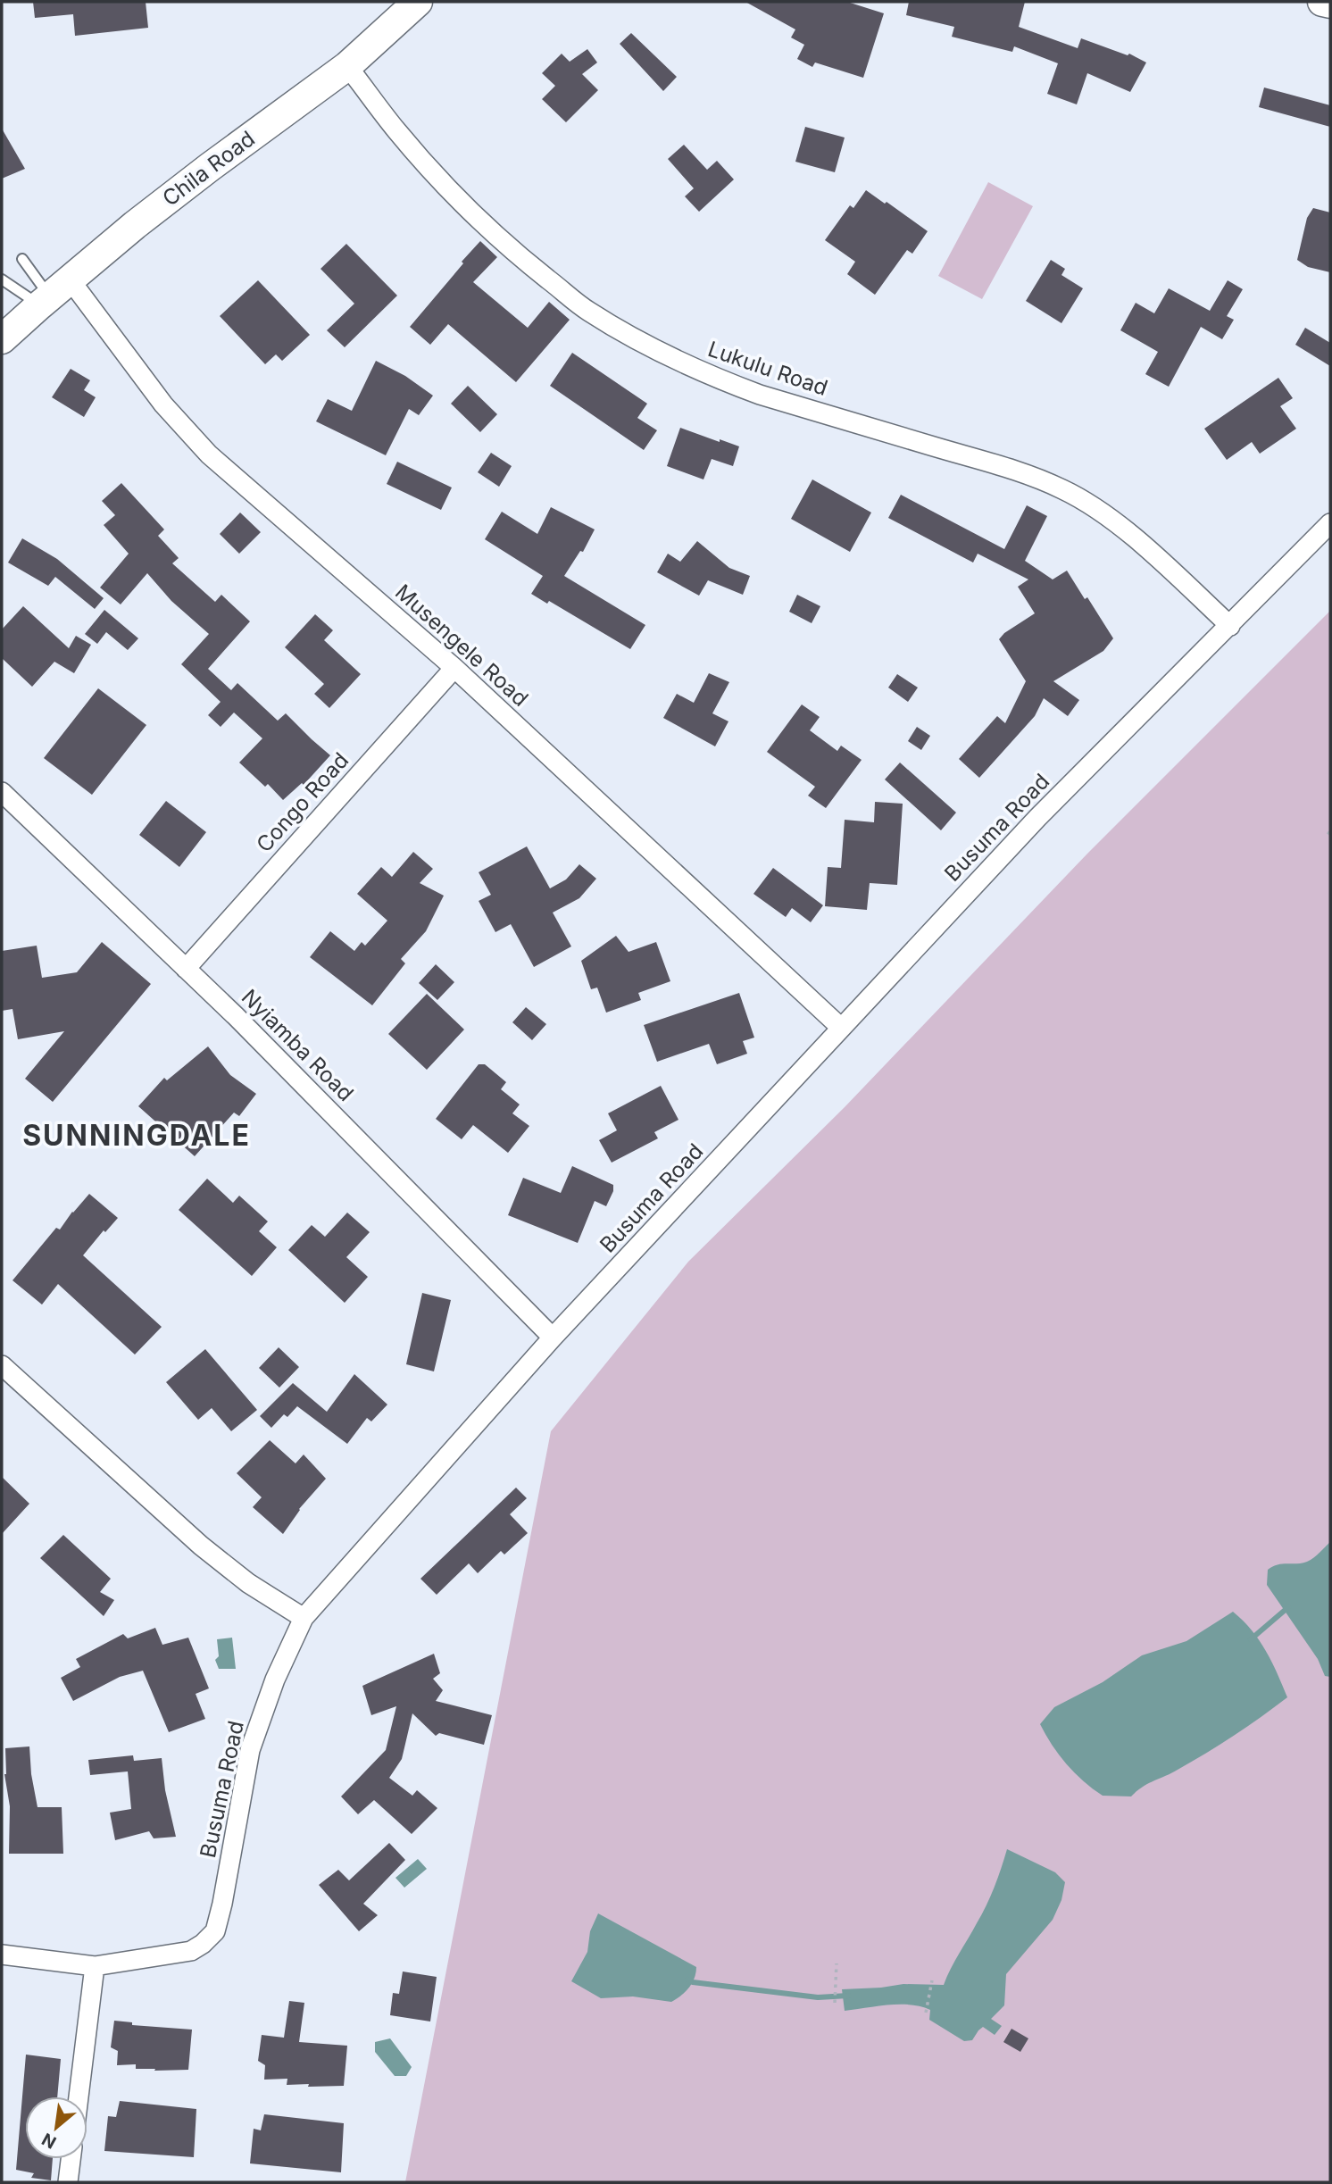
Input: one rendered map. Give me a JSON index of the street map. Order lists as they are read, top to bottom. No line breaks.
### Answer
{"streets":{"street":["Chila Road","Lukulu Road","Musengele Road","Congo Road","Busuma Road","Nyiamba Road"]},"crossings":[["Chila Road","Lukulu Road"],["Chila Road","Musengele Road"],["Lukulu Road","Busuma Road"],["Musengele Road","Congo Road"],["Musengele Road","Busuma Road"],["Congo Road","Nyiamba Road"],["Busuma Road","Nyiamba Road"]],"districts":["SUNNINGDALE"],"north":"bottom left"}
